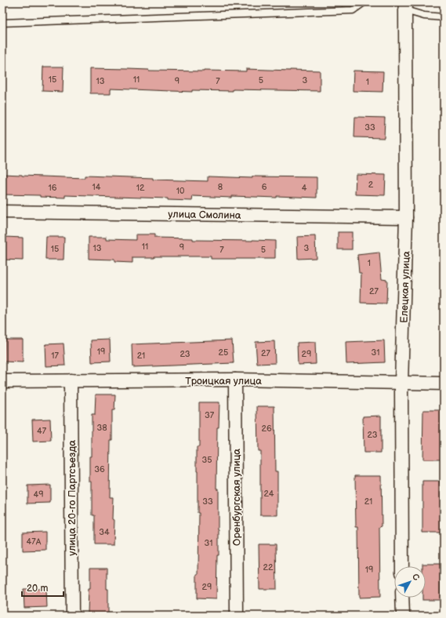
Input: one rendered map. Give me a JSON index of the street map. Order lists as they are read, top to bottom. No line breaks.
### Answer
{"streets":{"street":["улица Смолина","Елецкая улица","Троицкая улица","Оренбургская улица","улица 20-го Партсъезда"]},"crossings":[["улица Смолина","Елецкая улица"],["Елецкая улица","Троицкая улица"],["Троицкая улица","Оренбургская улица"],["Троицкая улица","улица 20-го Партсъезда"]],"house_numbers":["15","11","5","3","13","9","7","1","33","2","14","8","6","16","12","4","10","11","9","13","3","15","7","5","1","27","19","25","31","27","23","29","17","21","37","38","26","47","23","35","36","24","49","33","21","34","47А","31","22","19","29"],"scale_bar":"20 m","north":"top right"}
